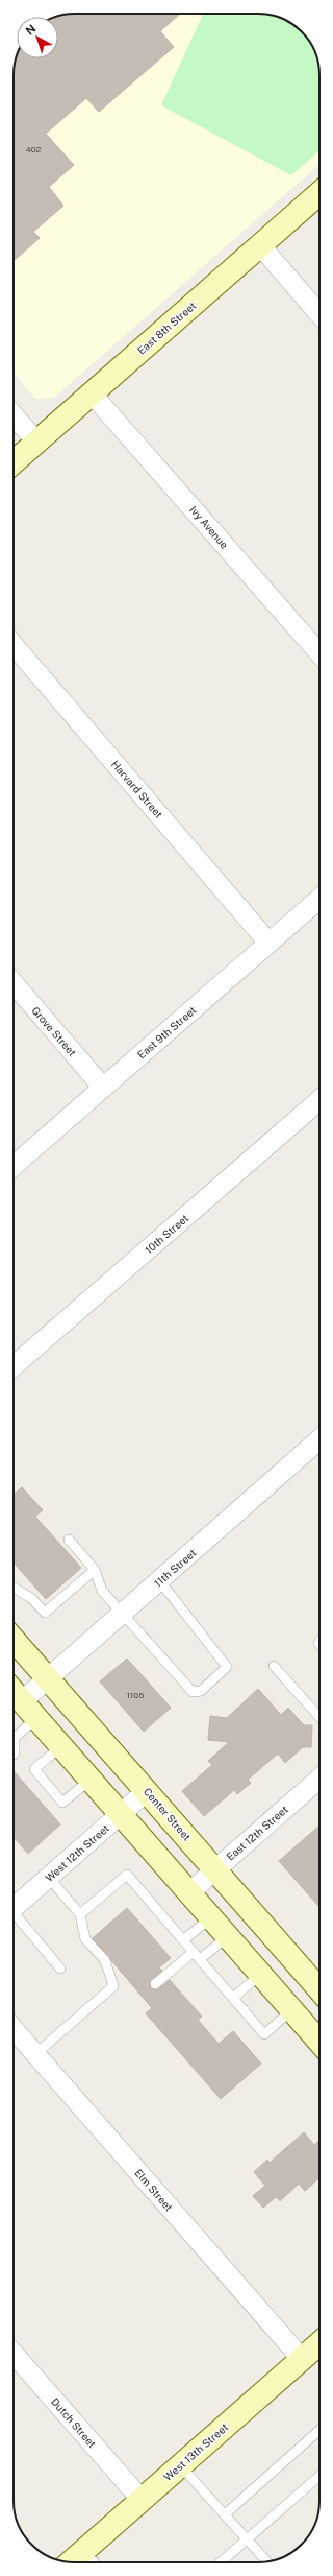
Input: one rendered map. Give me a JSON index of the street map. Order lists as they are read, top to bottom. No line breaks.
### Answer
{"streets":{"main road":["East 8th Street","Center Street","West 13th Street"],"street":["Ivy Avenue","Harvard Street","Grove Street","East 9th Street","10th Street","11th Street","East 12th Street","West 12th Street","Elm Street","Dutch Street"]},"crossings":[["East 8th Street","Ivy Avenue"],["Harvard Street","East 9th Street"],["Grove Street","East 9th Street"],["11th Street","Center Street"],["Center Street","East 12th Street"],["Center Street","West 12th Street"],["Elm Street","West 13th Street"],["Dutch Street","West 13th Street"]],"house_numbers":["402","1105"],"north":"top left"}
